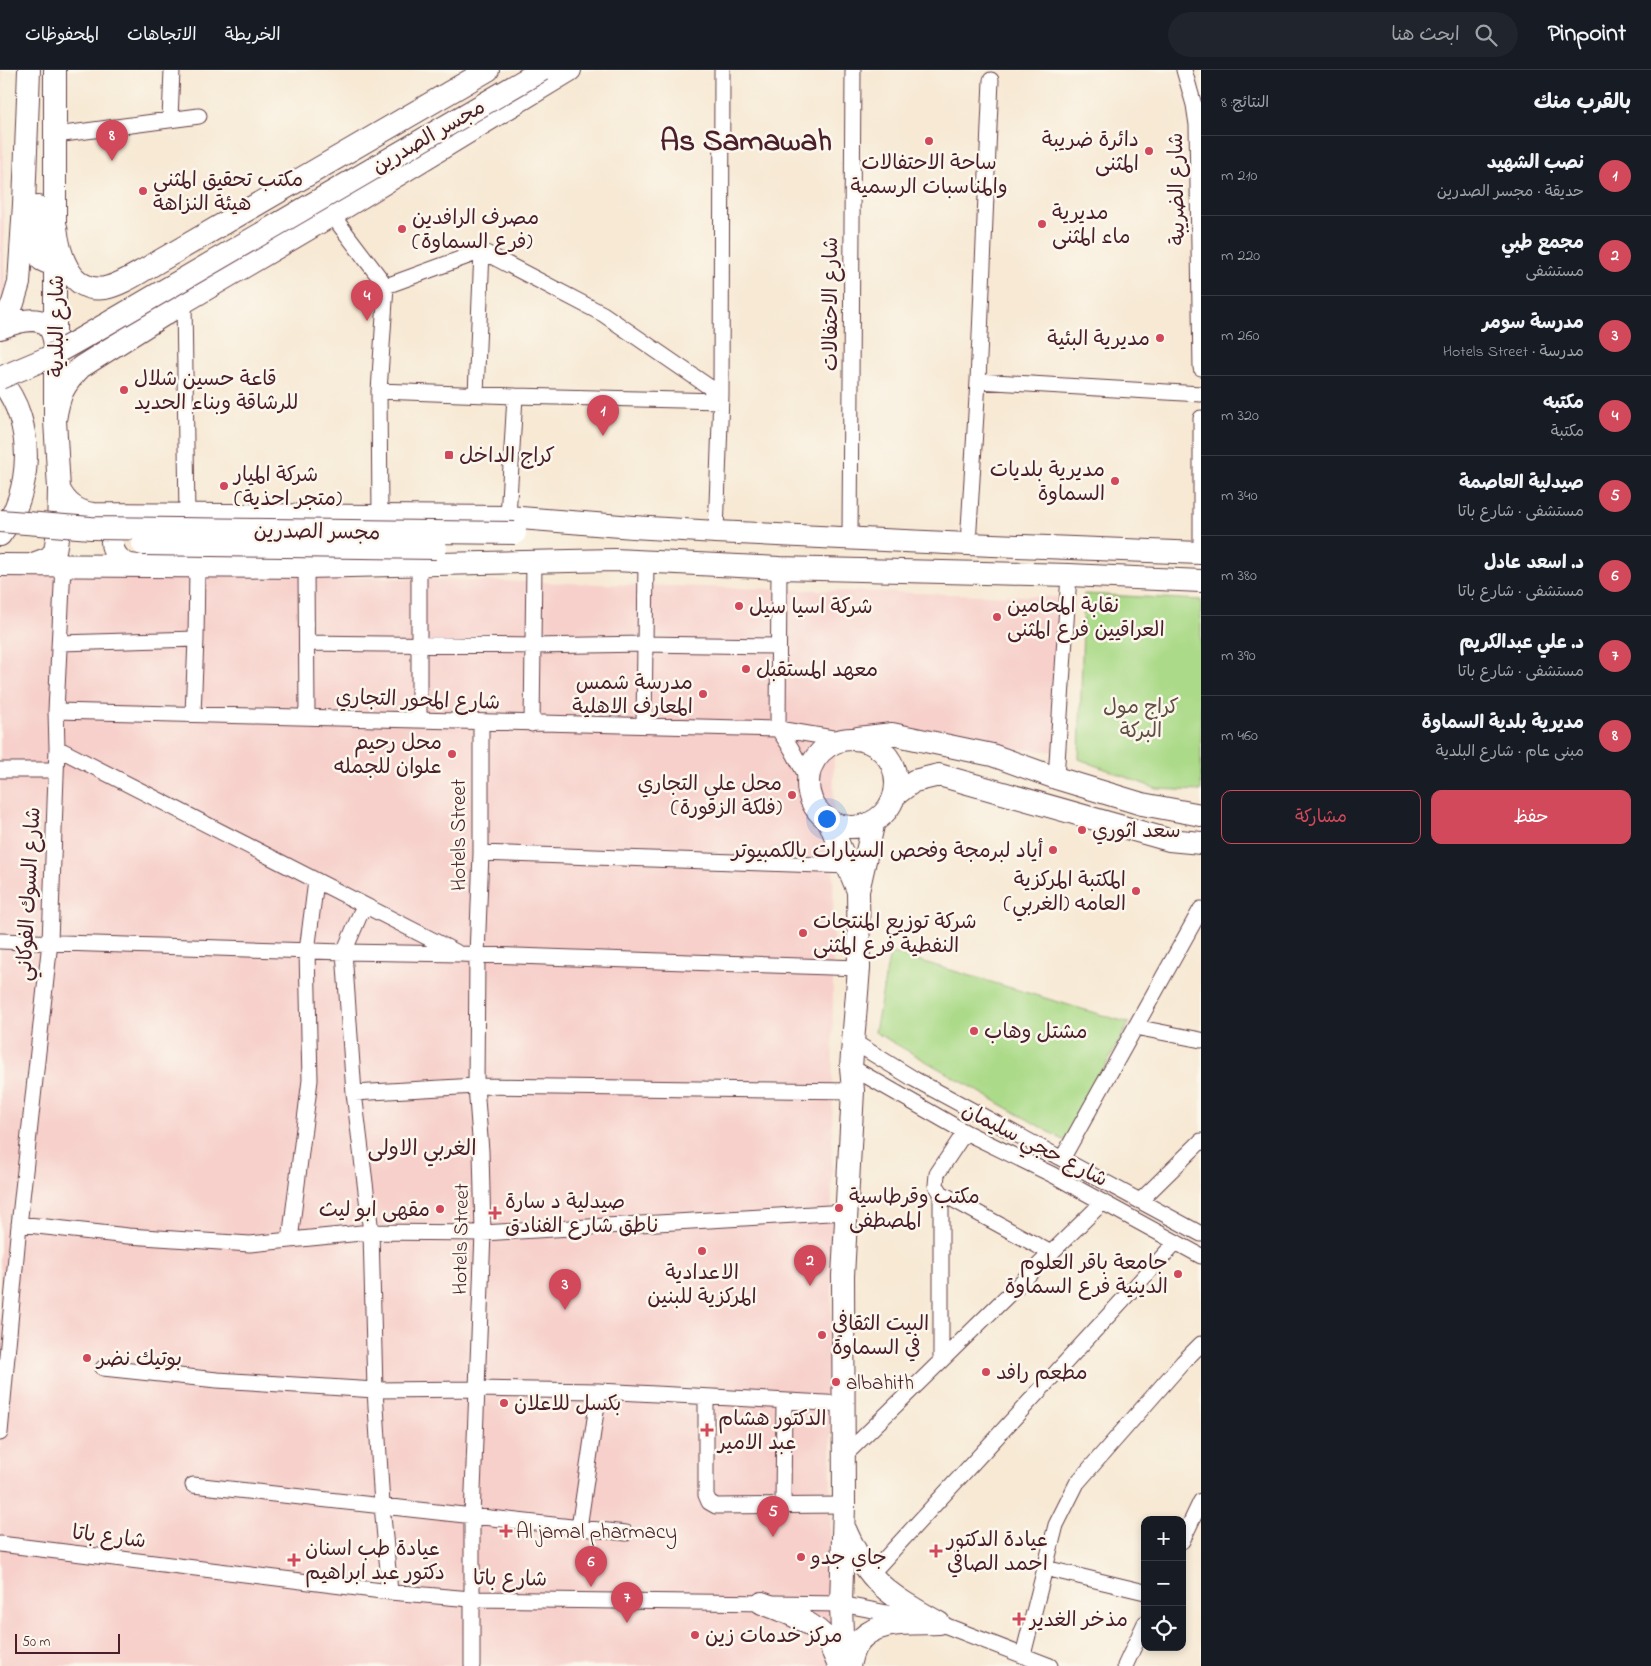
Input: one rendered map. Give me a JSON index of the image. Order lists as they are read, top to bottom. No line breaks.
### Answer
{"streets":{"main road":["مجسر الصدرين","شارع البلدية"],"street":["شارع الضريبة","شارع الاحتفالات","شارع المحور التجاري","Hotels Street","شارع السوك الفوكاني","شارع حجي سليمان","شارع باتا"]},"crossings":[["مجسر الصدرين","شارع الاحتفالات"],["شارع المحور التجاري","Hotels Street"],["شارع المحور التجاري","شارع السوك الفوكاني"],["Hotels Street","شارع باتا"]],"districts":["As Samawah","الغربي الاولى"],"parks":["كراج مول البركة"],"places":{"other":["ساحة الاحتفالات والمناسبات الرسمية","دائرة ضريبة المثنى","مكتب تحقيق المثنى هيئة النزاهة","مديرية ماء المثنى","مصرف الرافدين (فرع السماوة)","مديرية البئية","قاعة حسين شلال للرشاقة وبناء الحديد","مديرية بلديات السماوة","شركة الميار (متجر احذية)","شركة اسيا سيل","نقابة المحامين العراقيين فرع المثنى","معهد المستقبل","مدرسة شمس المعارف الاهلية","محل رحيم علوان للجمله","محل علي التجاري (فلكة الزقورة)","سعد اثوري","أياد لبرمجة وفحص السيارات بالكمبيوتر","المكتبة المركزية العامه (الغربي)","شركة توزيع المنتجات النفطية فرع المثنى","مشتل وهاب","مكتب وقرطاسية المصطفى","مقهى ابو ليث","الاعدادية المركزية للبنين","جامعة باقر العلوم الدينية فرع السماوة","البيت الثقافي في السماوة","بوتيك نضر","مطعم رافد","albahith","بكسل للاعلان","جاي جدو","مركز خدمات زين"],"transit":["كراج الداخل"],"health":["صيدلية د سارة ناطق شارع الفنادق","الدكتور هشام عبد الامير","Al jamal pharmacy","عيادة الدكتور احمد الصافي","عيادة طب اسنان دكتور عبد ابراهيم","مذخر الغدير"]},"scale_bar":"50 m","page":{"header":"Pinpoint","search":"ابحث هنا","nav":["الخريطة","الاتجاهات","المحفوظات"],"heading":["بالقرب منك","النتائج: 8"],"pins":["8","4","1","2","3","5","6","7"],"list":[{"mark":"1","name":"نصب الشهيد","note":"حديقة · مجسر الصدرين","value":"210 m"},{"mark":"2","name":"مجمع طبي","note":"مستشفى","value":"220 m"},{"mark":"3","name":"مدرسة سومر","note":"مدرسة · Hotels Street","value":"260 m"},{"mark":"4","name":"مكتبه","note":"مكتبة","value":"320 m"},{"mark":"5","name":"صيدلية العاصمة","note":"مستشفى · شارع باتا","value":"340 m"},{"mark":"6","name":"د. اسعد عادل","note":"مستشفى · شارع باتا","value":"380 m"},{"mark":"7","name":"د. علي عبدالكريم","note":"مستشفى · شارع باتا","value":"390 m"},{"mark":"8","name":"مديرية بلدية السماوة","note":"مبنى عام · شارع البلدية","value":"460 m"}],"buttons":["حفظ","مشاركة"],"map_buttons":["+","−"],"scale":"50 m"}}
